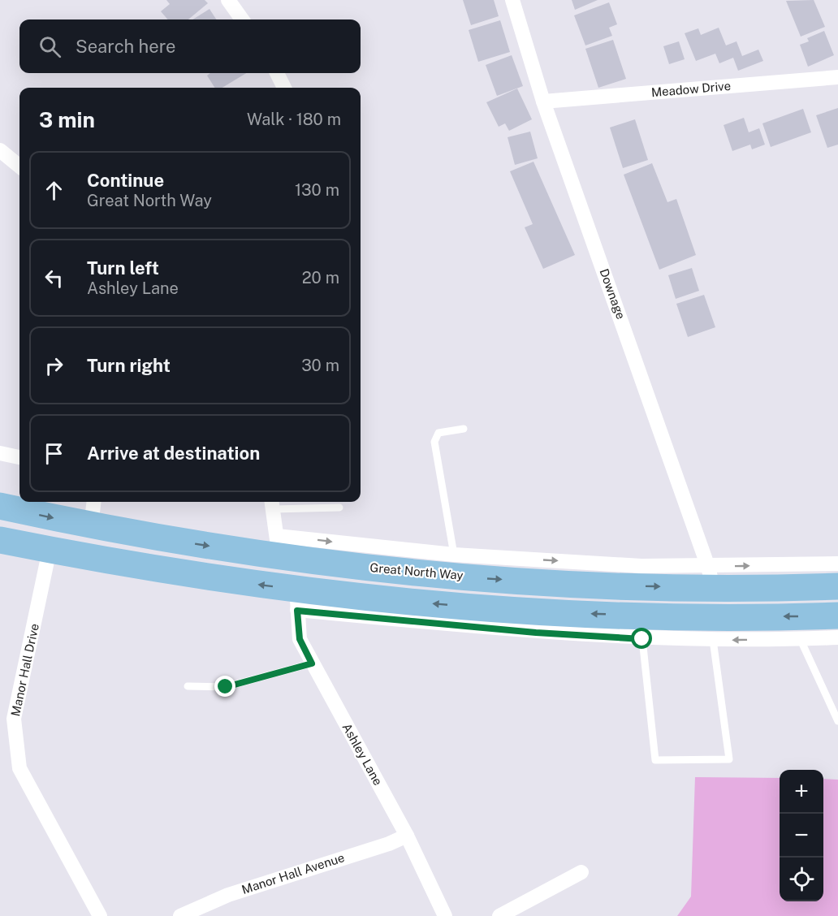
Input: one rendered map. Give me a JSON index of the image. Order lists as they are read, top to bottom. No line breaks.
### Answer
{"streets":{"highway":["Great North Way"],"street":["Meadow Drive","Downage","Manor Hall Drive","Ashley Lane","Manor Hall Avenue"]},"crossings":[["Meadow Drive","Downage"],["Downage","Great North Way"],["Ashley Lane","Manor Hall Avenue"]],"page":{"search":"Search here","heading":["3 min","Walk · 180 m"],"list":[["Continue","Great North Way","130 m"],["Turn left","Ashley Lane","20 m"],["Turn right","30 m"],"Arrive at destination"],"map_buttons":["+","−"]}}
